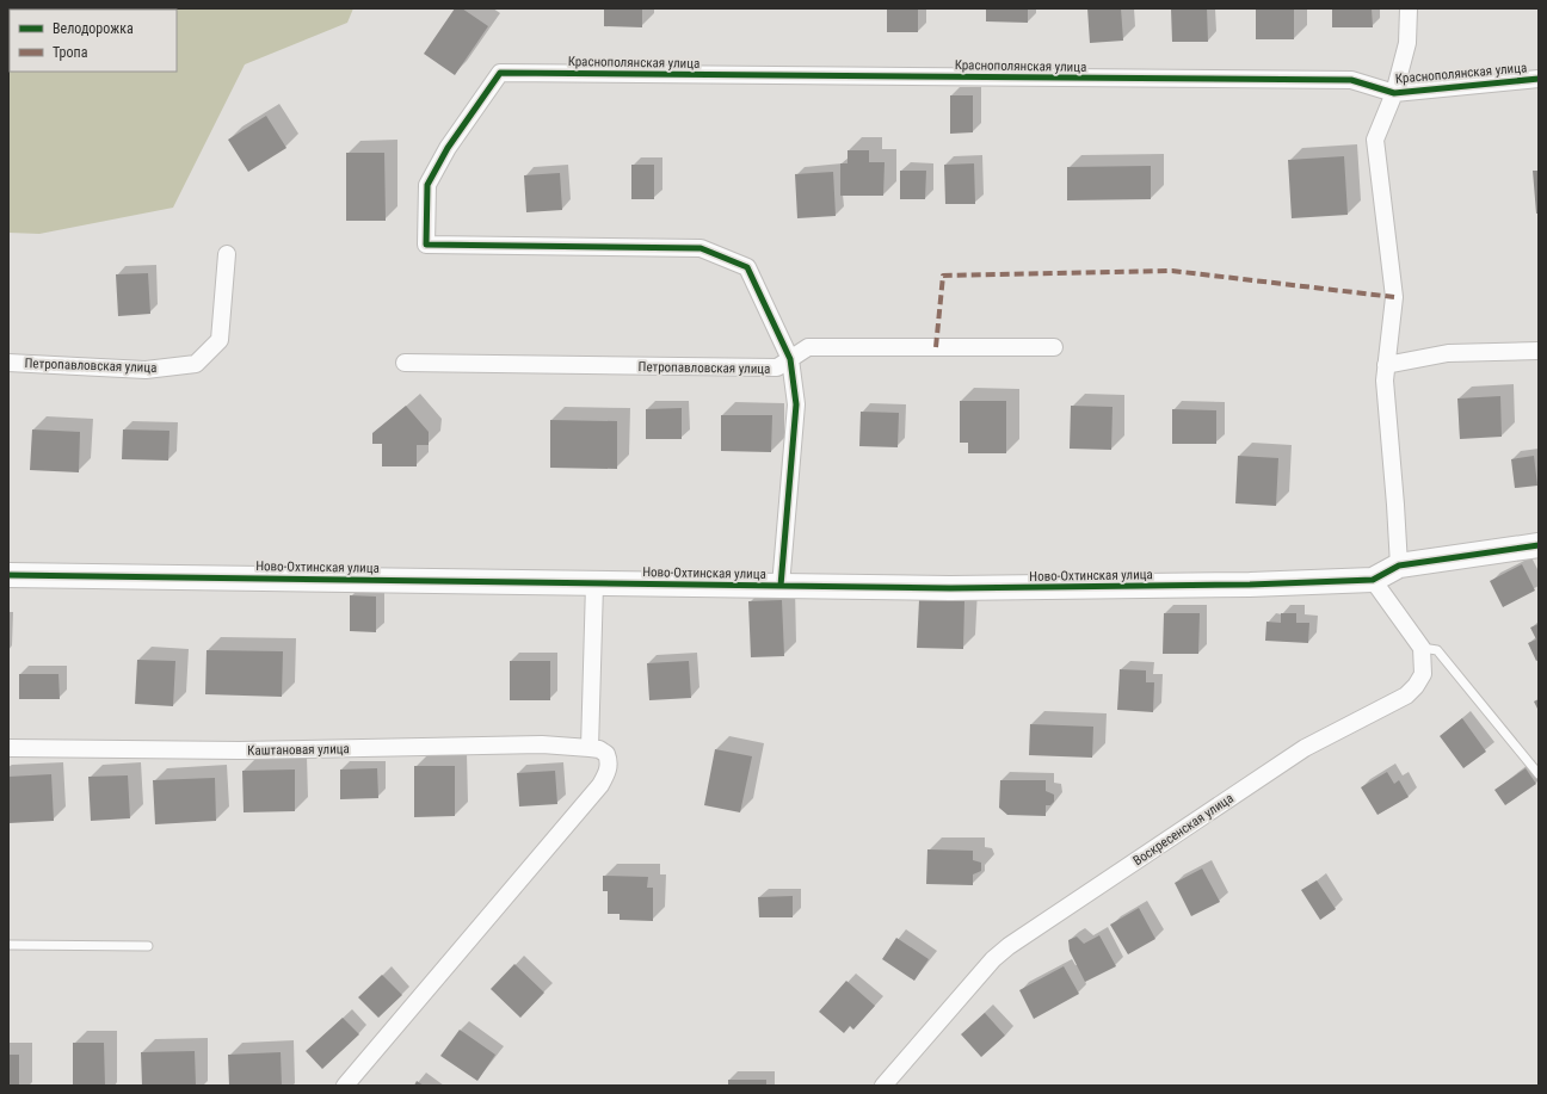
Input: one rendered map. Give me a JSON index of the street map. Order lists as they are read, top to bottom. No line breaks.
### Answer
{"streets":{"street":["Краснополянская улица","Петропавловская улица","Ново-Охтинская улица","Каштановая улица","Воскресенская улица"]},"crossings":[["Краснополянская улица","Петропавловская улица"]],"legend":["Велодорожка","Тропа"]}
